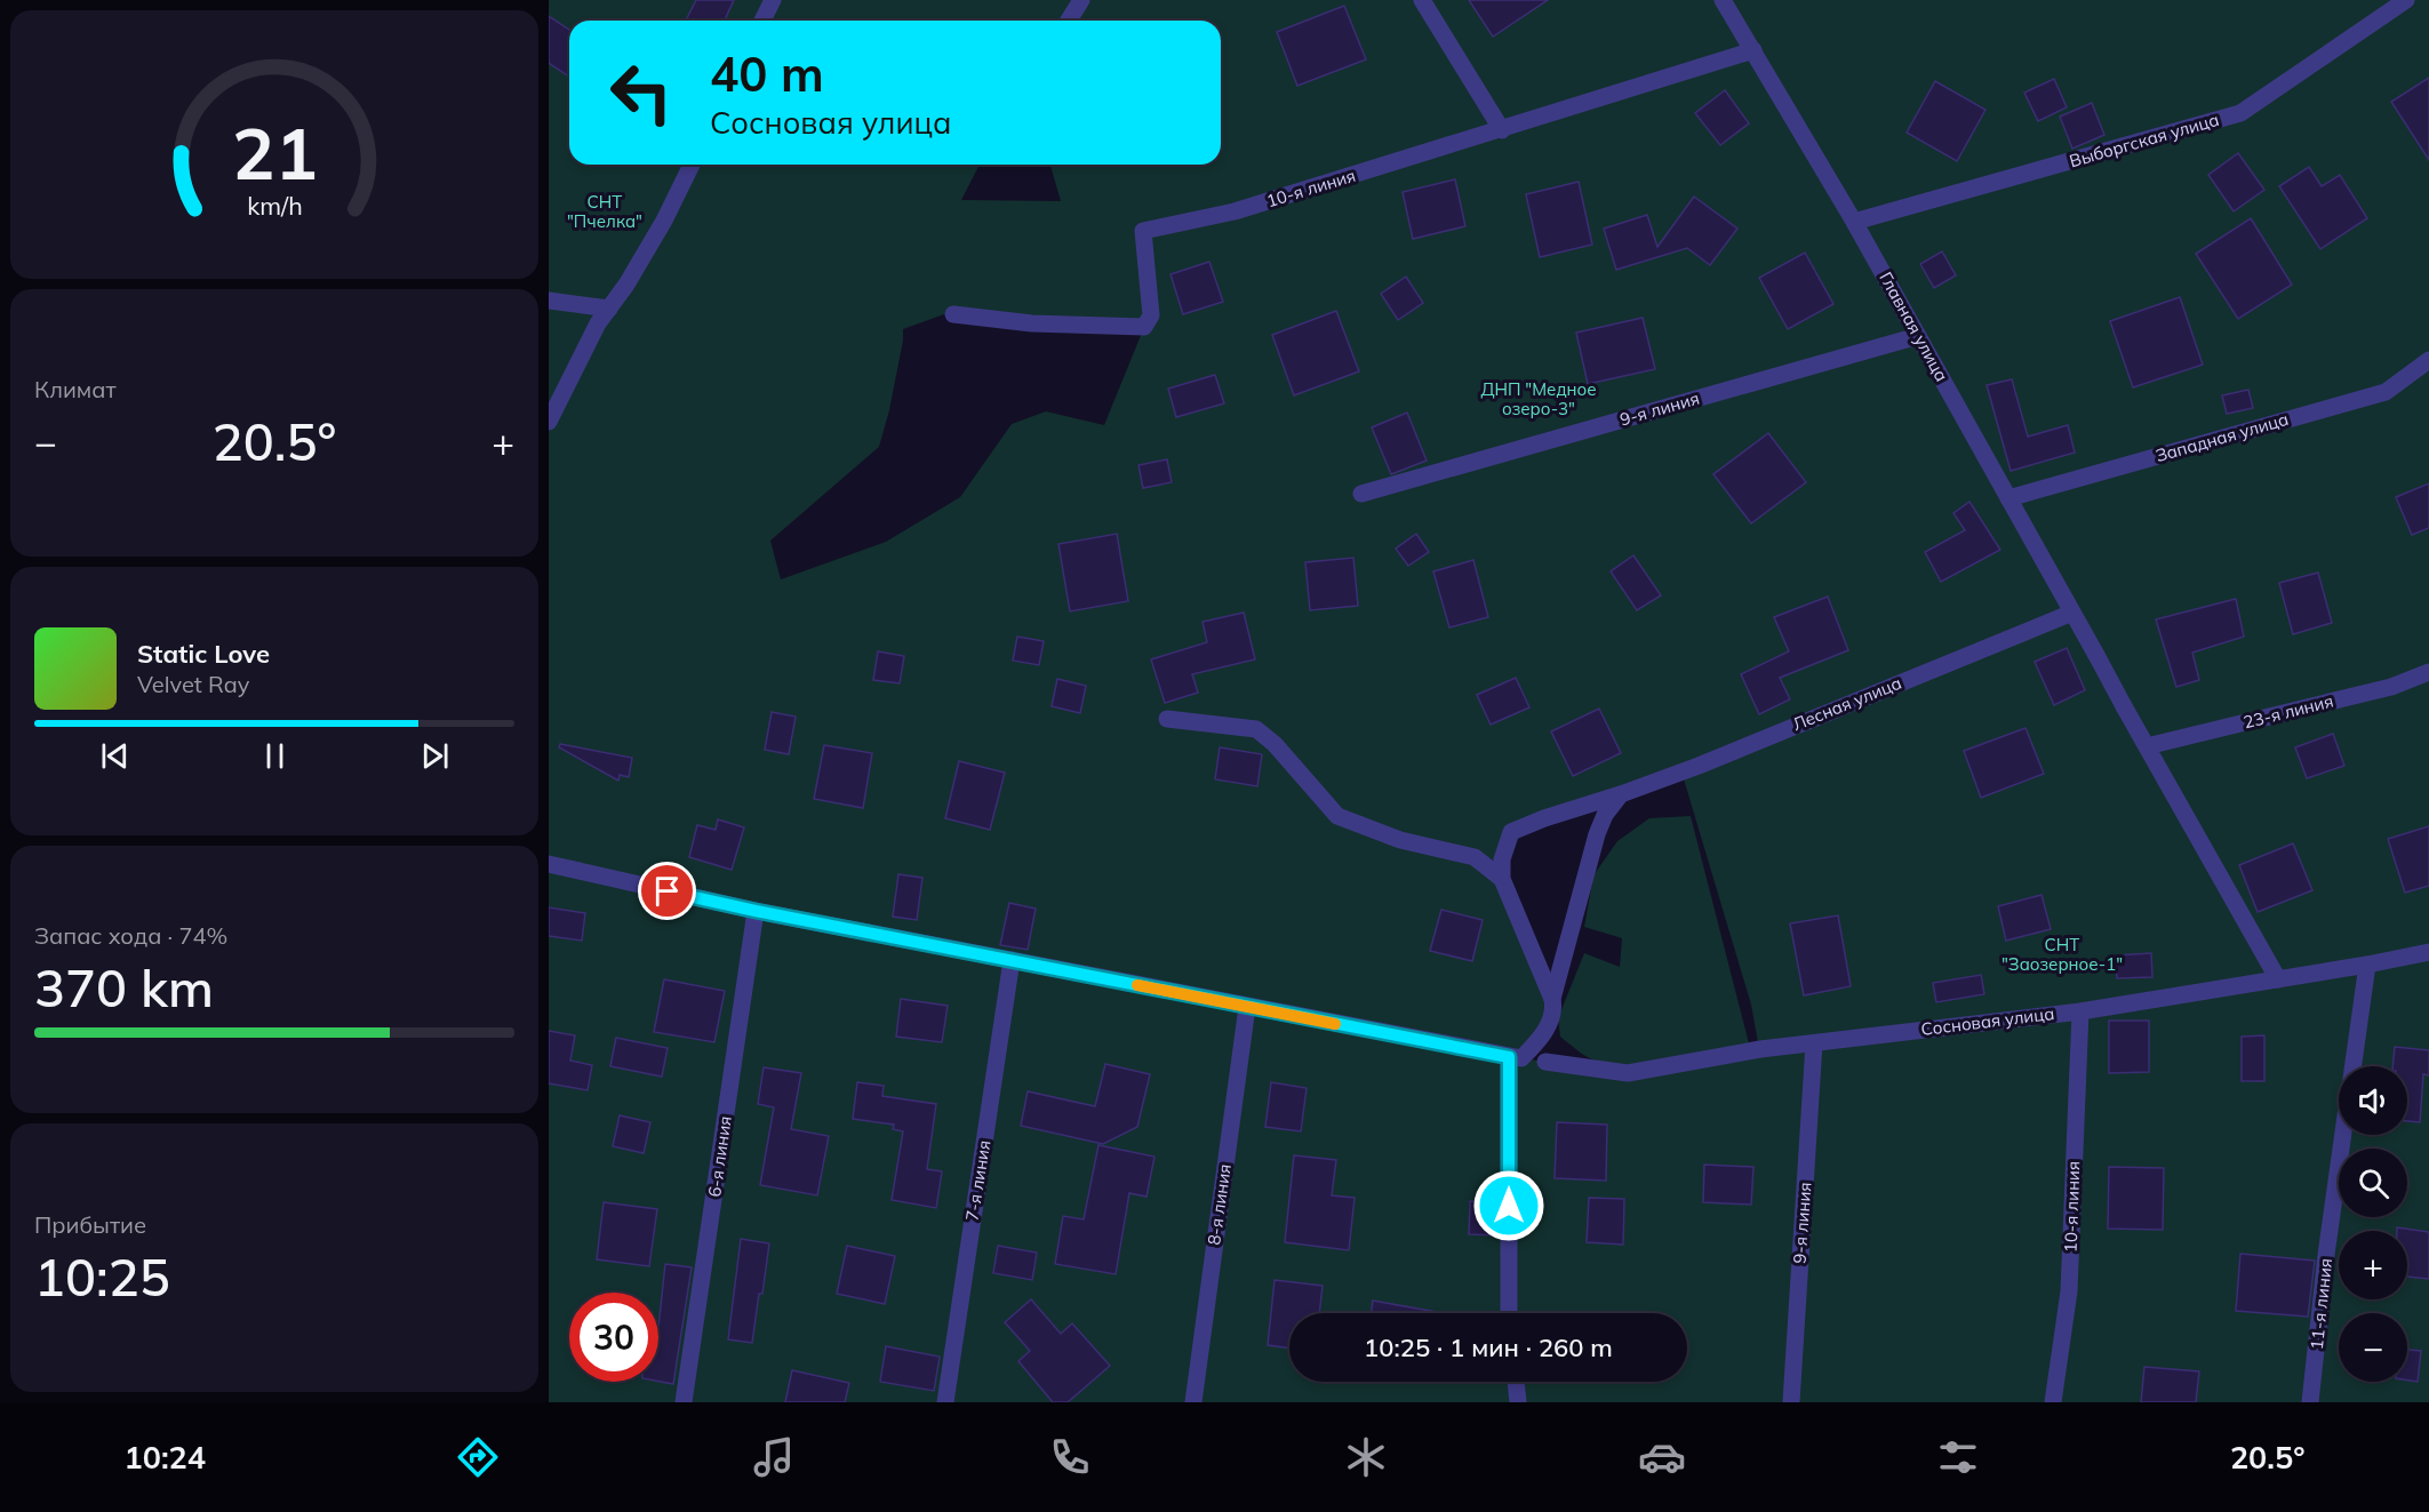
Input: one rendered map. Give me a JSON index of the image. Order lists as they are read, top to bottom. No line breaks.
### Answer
{"streets":{"street":["Выборгская улица","10-я линия","Главная улица","9-я линия","Западная улица","Лесная улица","23-я линия","Сосновая улица","6-я линия","7-я линия","8-я линия","11-я линия"]},"crossings":[["Выборгская улица","Главная улица"],["10-я линия","Главная улица"],["10-я линия","Сосновая улица"],["Главная улица","9-я линия"],["Главная улица","Западная улица"],["Главная улица","Лесная улица"],["Главная улица","23-я линия"],["Главная улица","Сосновая улица"],["9-я линия","Сосновая улица"]],"parks":["СНТ \"Пчелка\"","ДНП \"Медное озеро-3\"","СНТ \"Заозерное-1\""],"page":{"turn":["40 m","Сосновая улица"],"tile":["Климат",["Запас хода · 74%","370 km"],["Прибытие","10:25"]],"heat":["−","20.5°","+"],"song":["Static Love","Velvet Ray"],"map_buttons":["+","−"],"limit":"30","trip":"10:25 · 1 мин · 260 m","tabs":["10:24","20.5°"],"gauge":["21","km/h"]}}
